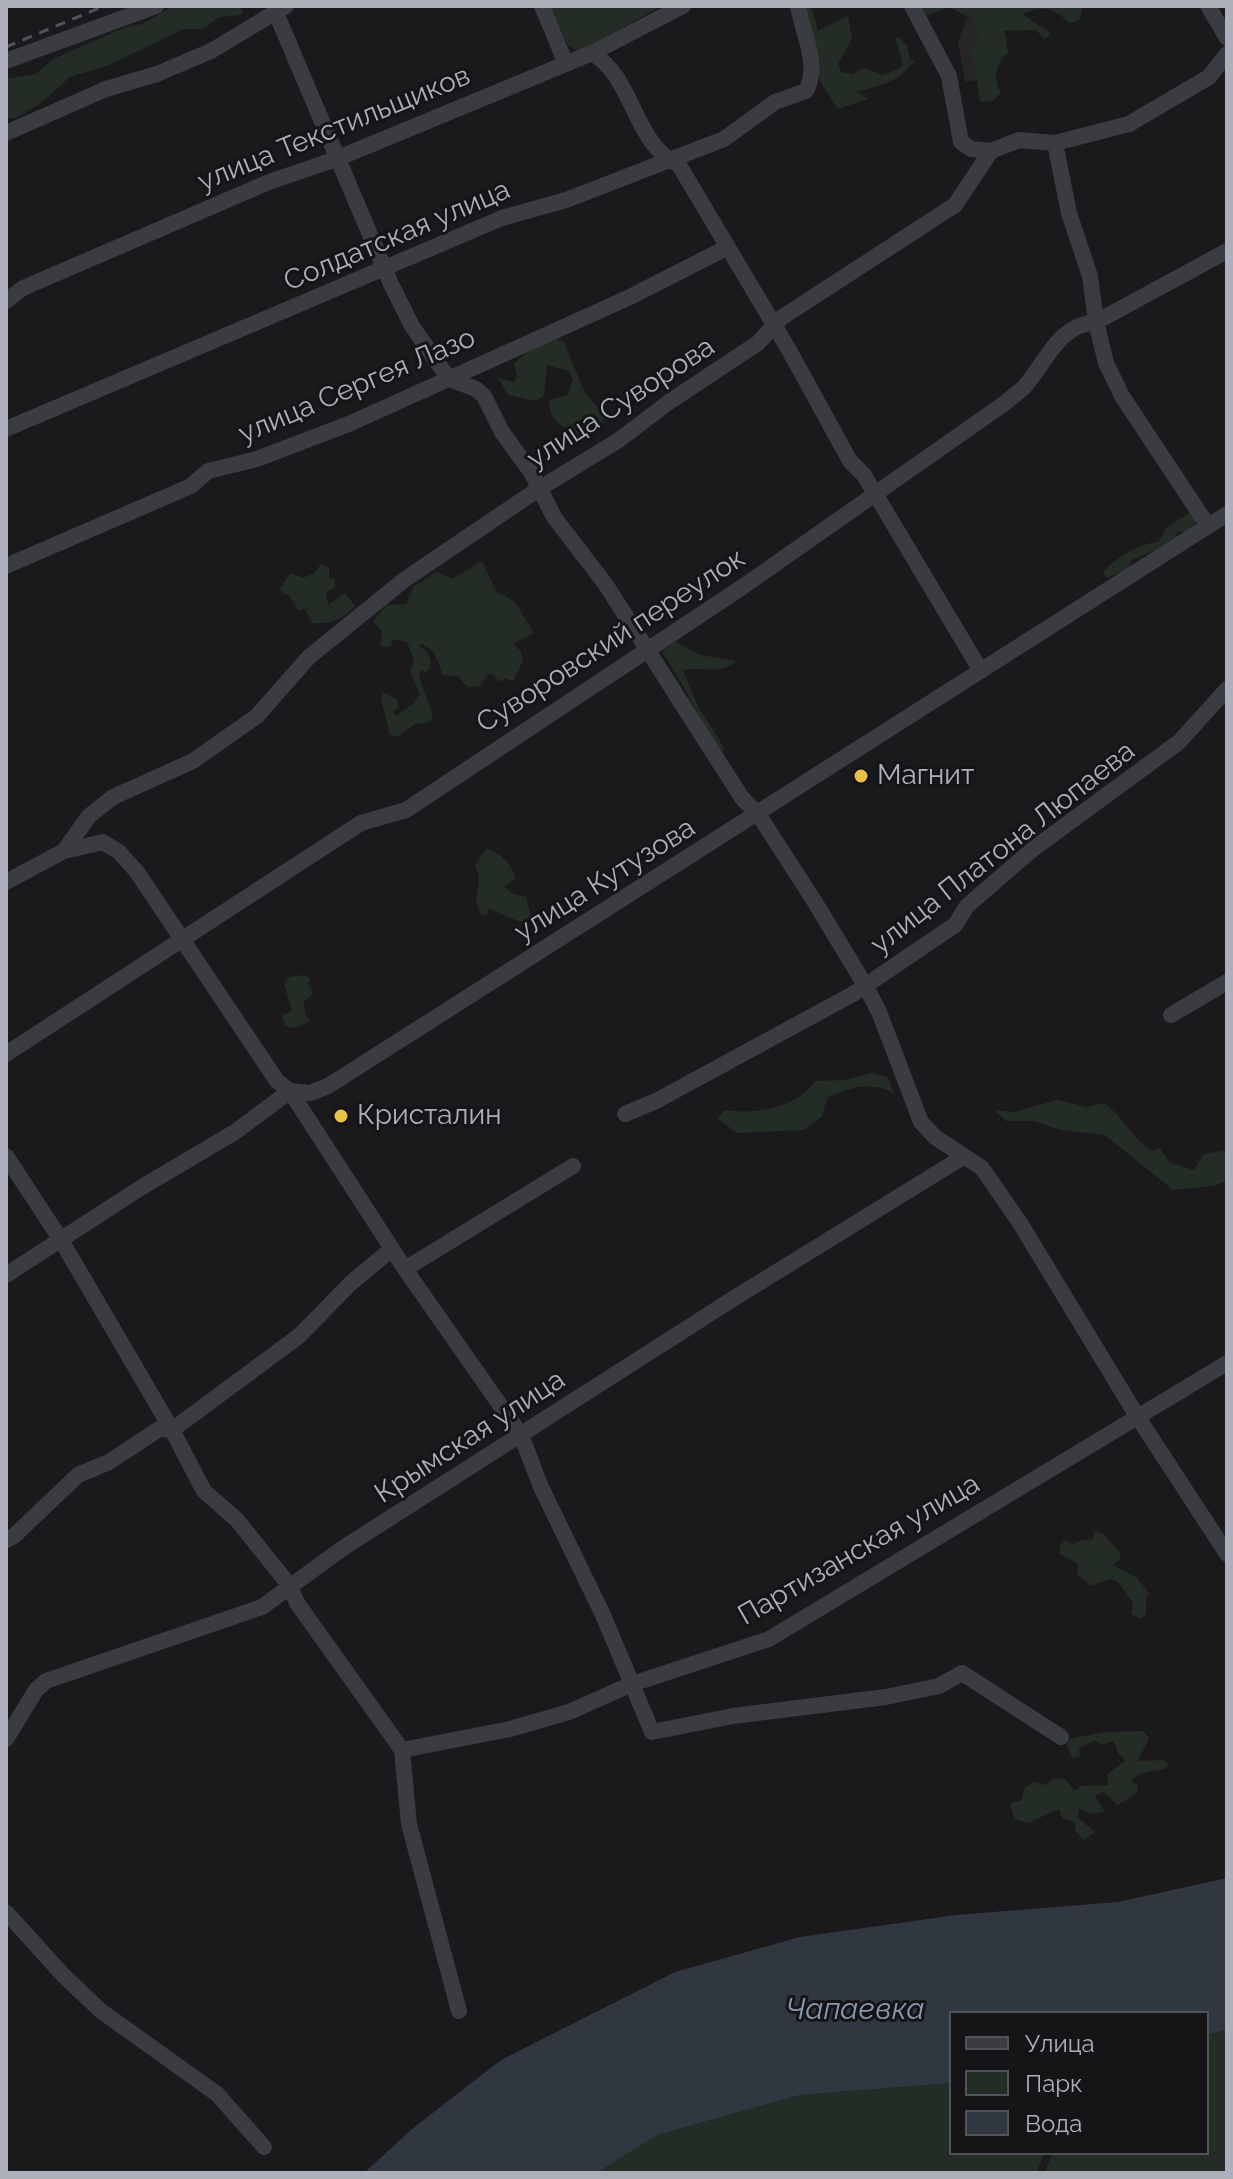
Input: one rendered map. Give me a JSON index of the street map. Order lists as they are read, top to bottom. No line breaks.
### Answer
{"streets":{"street":["улица Текстильщиков","Солдатская улица","улица Сергея Лазо","улица Суворова","Суворовский переулок","улица Платона Люпаева","улица Кутузова","Крымская улица","Партизанская улица"]},"crossings":[["улица Суворова","Суворовский переулок"]],"water":["Чапаевка"],"places":["Магнит","Кристалин"],"legend":["Улица","Парк","Вода"]}
